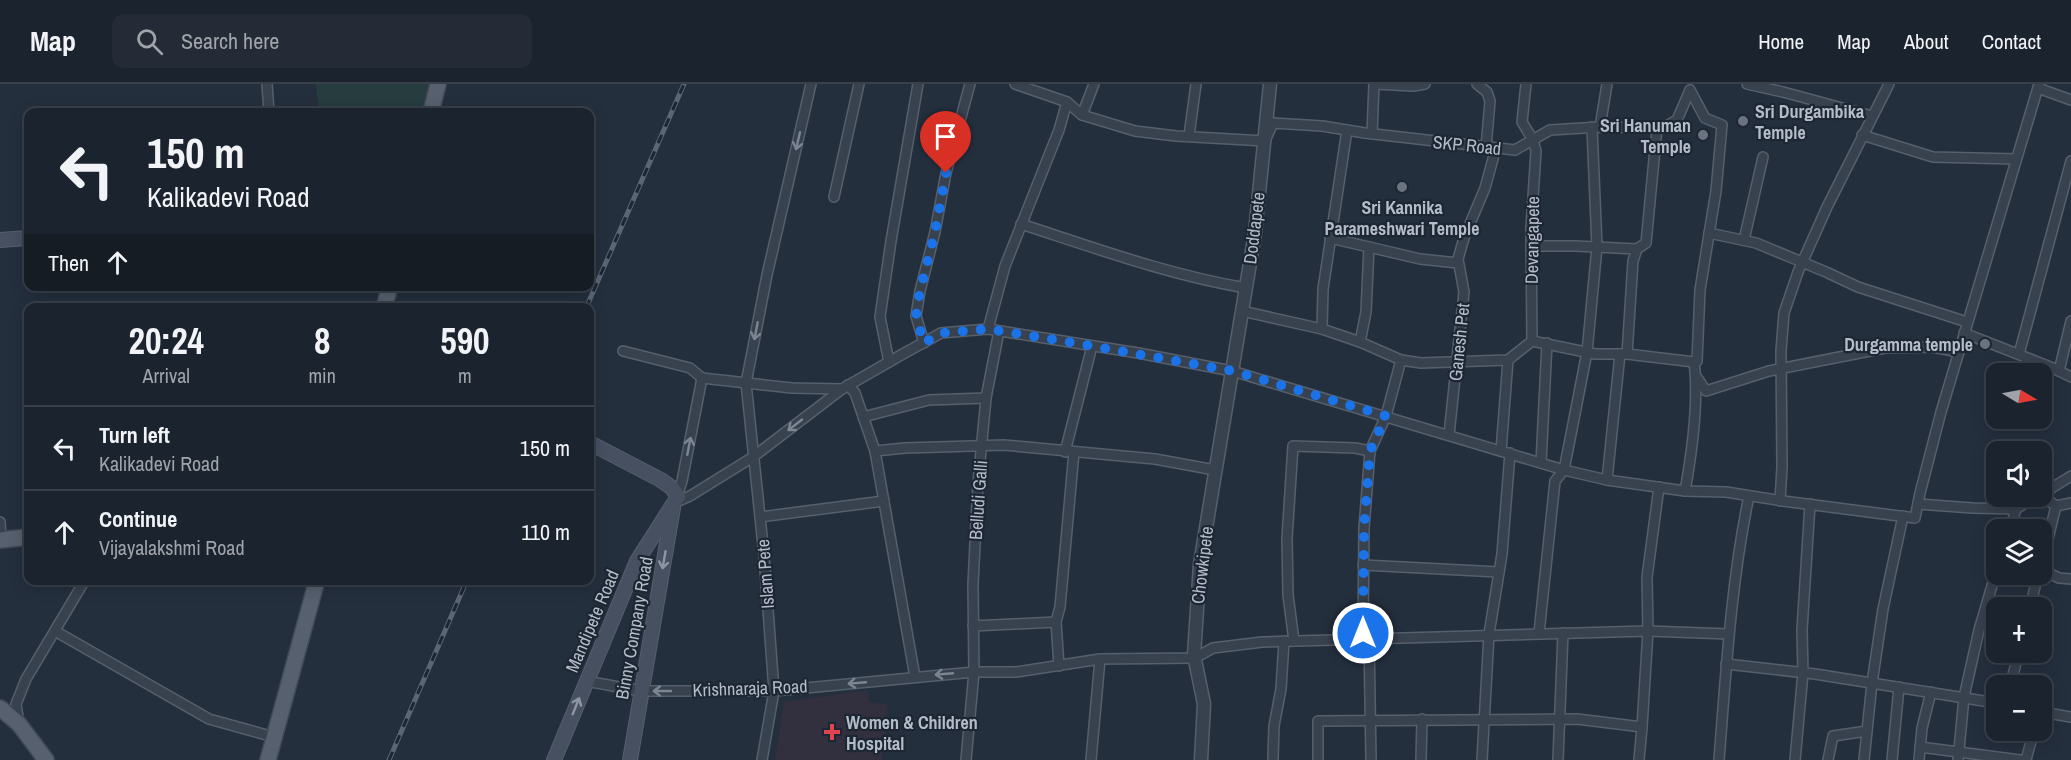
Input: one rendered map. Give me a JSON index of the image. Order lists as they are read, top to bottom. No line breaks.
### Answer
{"streets":{"main road":["Mandipete Road","Binny Company Road"],"street":["SKP Road","Doddapete","Devangapete","Ganesh Pet","Belludi Galli","Chowkipete","Islam Pete","Krishnaraja Road"]},"crossings":[["SKP Road","Doddapete"],["SKP Road","Devangapete"],["SKP Road","Ganesh Pet"],["Doddapete","Chowkipete"],["Belludi Galli","Krishnaraja Road"],["Chowkipete","Krishnaraja Road"],["Islam Pete","Krishnaraja Road"],["Mandipete Road","Binny Company Road"],["Mandipete Road","Krishnaraja Road"],["Binny Company Road","Krishnaraja Road"]],"one_way":["Binny Company Road","Krishnaraja Road"],"places":{"other":["Sri Durgambika Temple","Sri Hanuman Temple","Sri Kannika Parameshwari Temple","Durgamma temple"],"health":["Women & Children Hospital"]},"north":"right","page":{"header":"Map","search":"Search here","nav":["Home","Map","About","Contact"],"turn":["150 m","Kalikadevi Road"],"then":"Then","eta":["20:24","Arrival","8","min","590","m"],"map_buttons":["+","−"],"list":[{"name":"Turn left","note":"Kalikadevi Road","value":"150 m"},{"name":"Continue","note":"Vijayalakshmi Road","value":"110 m"}]}}
